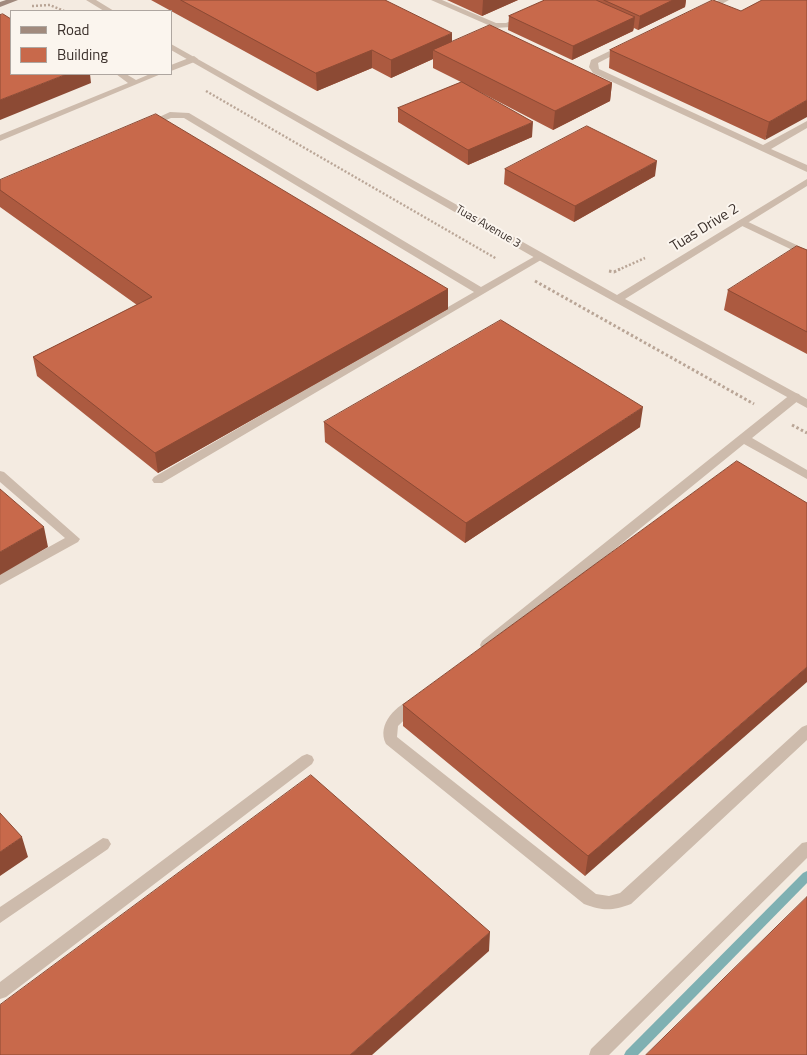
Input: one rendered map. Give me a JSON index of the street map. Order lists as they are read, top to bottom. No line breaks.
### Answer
{"streets":{"street":["Tuas Avenue 3","Tuas Drive 2"]},"crossings":[["Tuas Avenue 3","Tuas Drive 2"]],"legend":["Road","Building"]}
